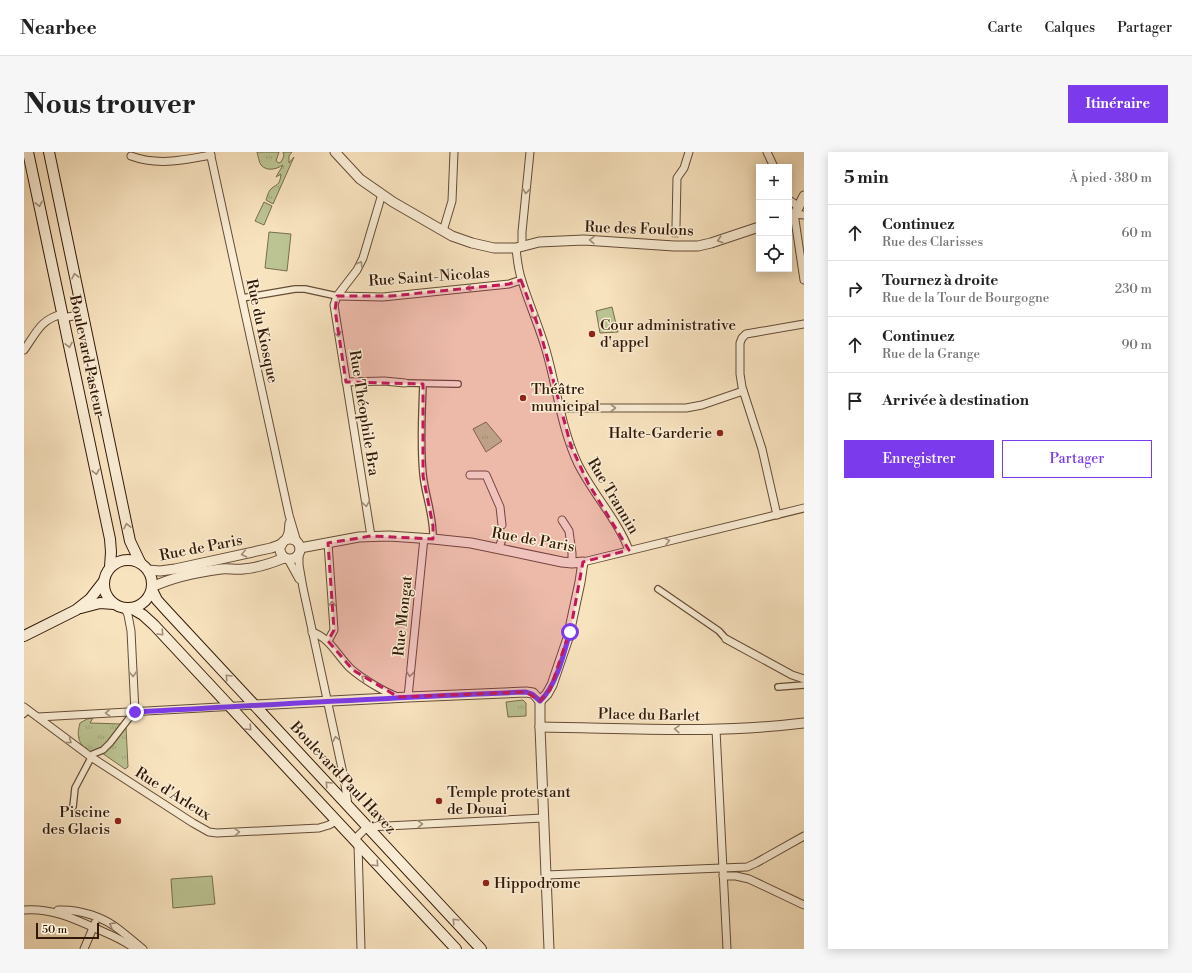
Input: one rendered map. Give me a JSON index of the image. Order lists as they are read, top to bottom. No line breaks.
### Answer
{"streets":{"main road":["Boulevard Pasteur","Boulevard Paul Hayez"],"street":["Rue des Foulons","Rue Saint-Nicolas","Rue du Kiosque","Rue Théophile Bra","Rue Trannin","Rue de Paris","Rue Mongat","Place du Barlet","Rue d'Arleux"]},"crossings":[["Rue des Foulons","Rue Trannin"],["Rue Saint-Nicolas","Rue Théophile Bra"],["Rue Saint-Nicolas","Rue Trannin"],["Rue du Kiosque","Rue de Paris"],["Rue du Kiosque","Boulevard Paul Hayez"],["Boulevard Pasteur","Rue de Paris"],["Boulevard Pasteur","Boulevard Paul Hayez"],["Rue Théophile Bra","Rue de Paris"],["Rue Trannin","Rue de Paris"],["Rue de Paris","Rue Mongat"],["Rue de Paris","Boulevard Paul Hayez"]],"one_way":["Rue des Foulons","Rue Saint-Nicolas","Rue Théophile Bra","Rue Trannin","Rue Mongat","Place du Barlet","Rue d'Arleux"],"places":["Cour administrative d'appel","Théâtre municipal","Halte-Garderie","Temple protestant de Douai","Piscine des Glacis","Hippodrome"],"scale_bar":"50 m","page":{"header":"Nearbee","nav":["Carte","Calques","Partager"],"buttons":["Itinéraire",["Enregistrer","Partager"]],"title":"Nous trouver","heading":["5 min","À pied · 380 m"],"map_buttons":["+","−"],"list":[["Continuez","Rue des Clarisses","60 m"],["Tournez à droite","Rue de la Tour de Bourgogne","230 m"],["Continuez","Rue de la Grange","90 m"],"Arrivée à destination"],"scale":"50 m"}}
